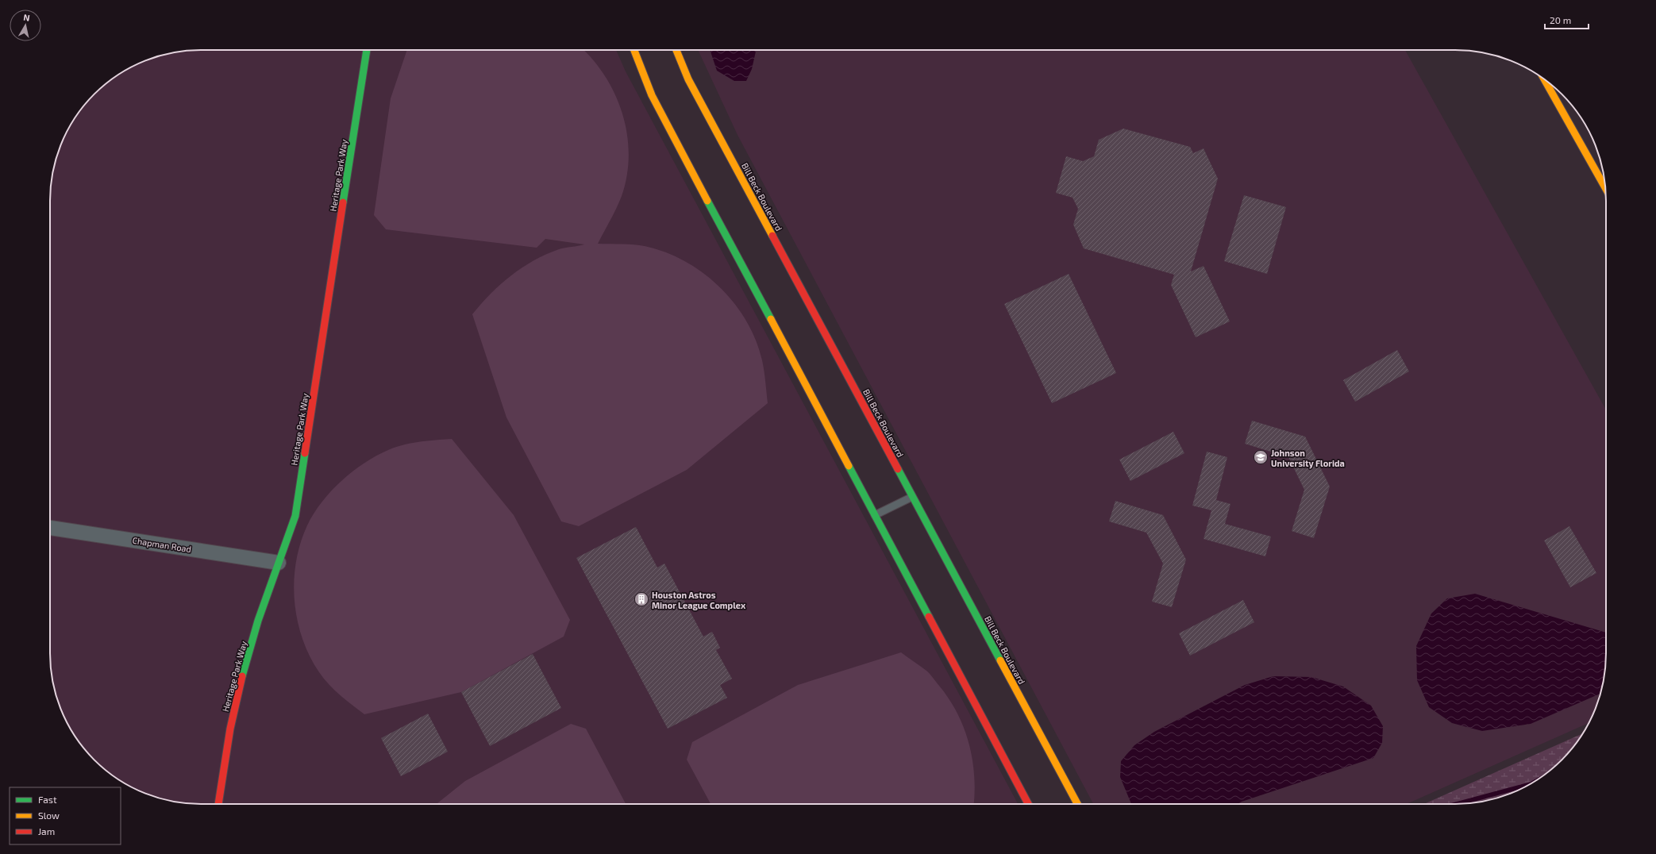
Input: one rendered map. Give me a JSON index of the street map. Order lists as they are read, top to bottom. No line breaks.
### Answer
{"streets":{"main road":["Heritage Park Way","Bill Beck Boulevard"],"street":["Chapman Road"]},"crossings":[["Heritage Park Way","Chapman Road"]],"places":{"school or university":["Johnson University Florida"],"building":["Houston Astros Minor League Complex"]},"legend":["Fast","Slow","Jam"],"scale_bar":"20 m","north":"top"}
